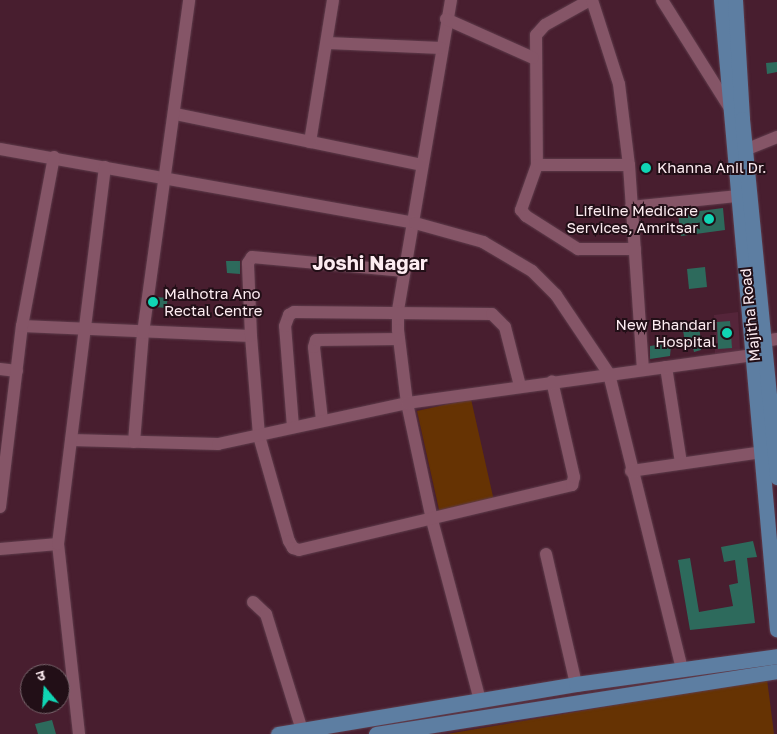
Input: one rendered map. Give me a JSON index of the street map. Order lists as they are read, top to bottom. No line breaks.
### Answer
{"streets":{"main road":["Majitha Road"]},"districts":["Joshi Nagar"],"places":["Khanna Anil Dr.","Lifeline Medicare Services, Amritsar","Malhotra Ano Rectal Centre","New Bhandari Hospital"],"north":"top"}
